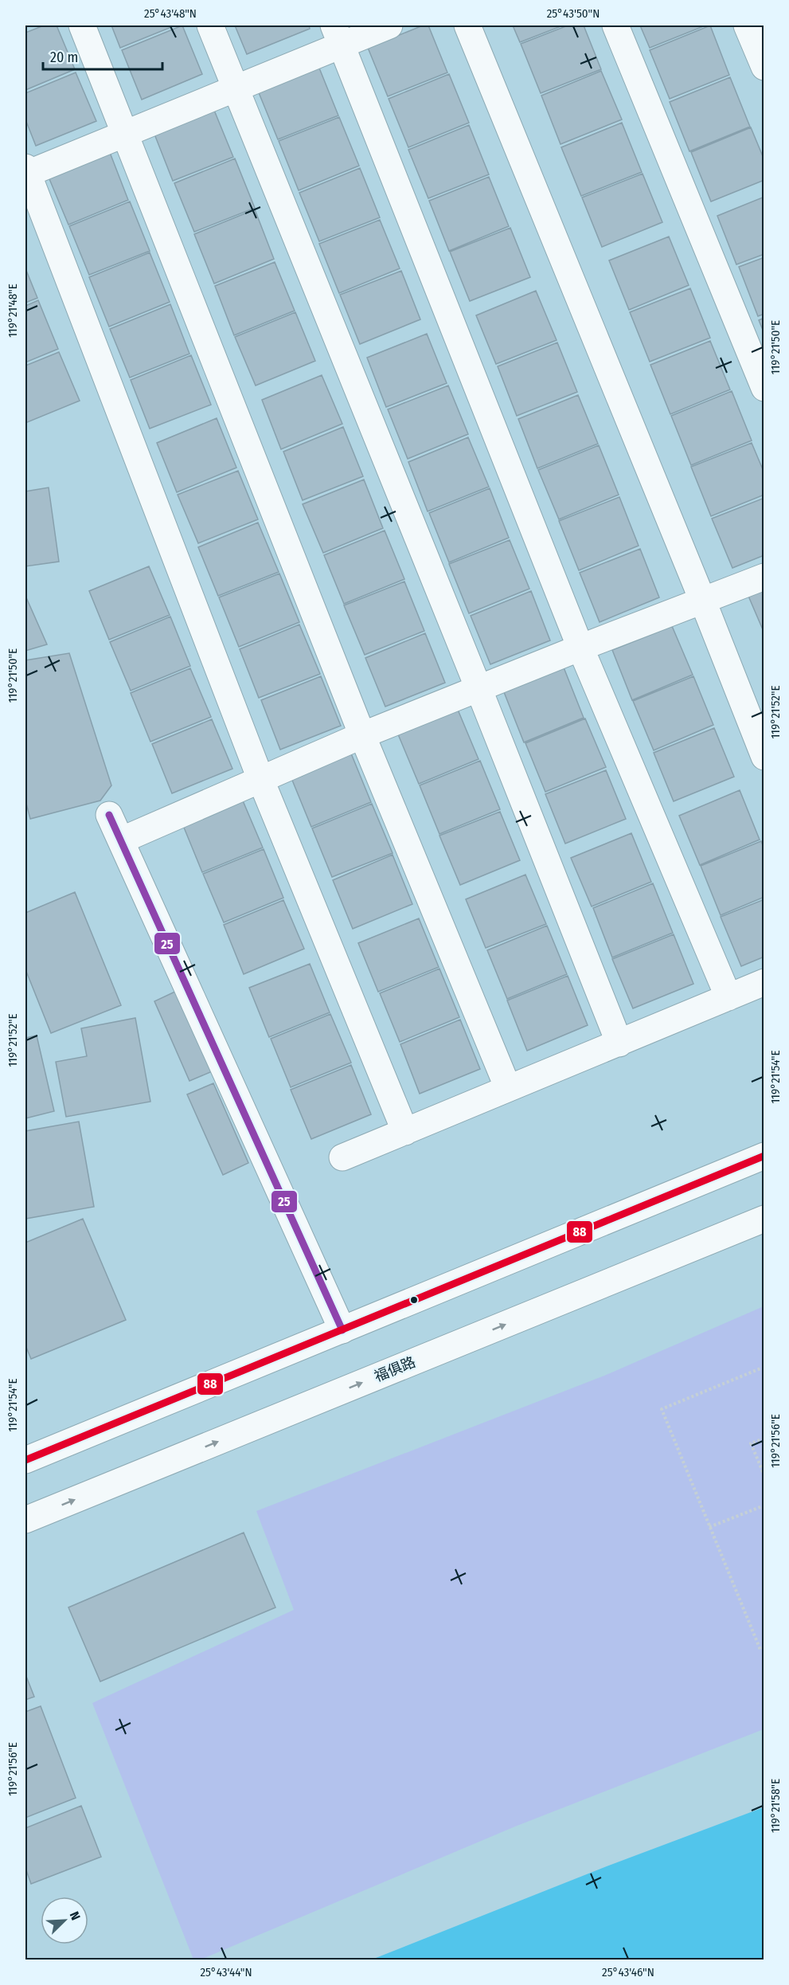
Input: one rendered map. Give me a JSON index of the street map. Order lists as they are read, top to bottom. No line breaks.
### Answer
{"streets":{"street":["福俱路"]},"lines":["transit line 25","transit line 88"],"scale_bar":"20 m","north":"top right","coordinates":["25°43'48\"N","25°43'50\"N","119°21'48\"E","119°21'50\"E","119°21'52\"E","119°21'54\"E","119°21'56\"E","119°21'58\"E","25°43'44\"N","25°43'46\"N"]}
